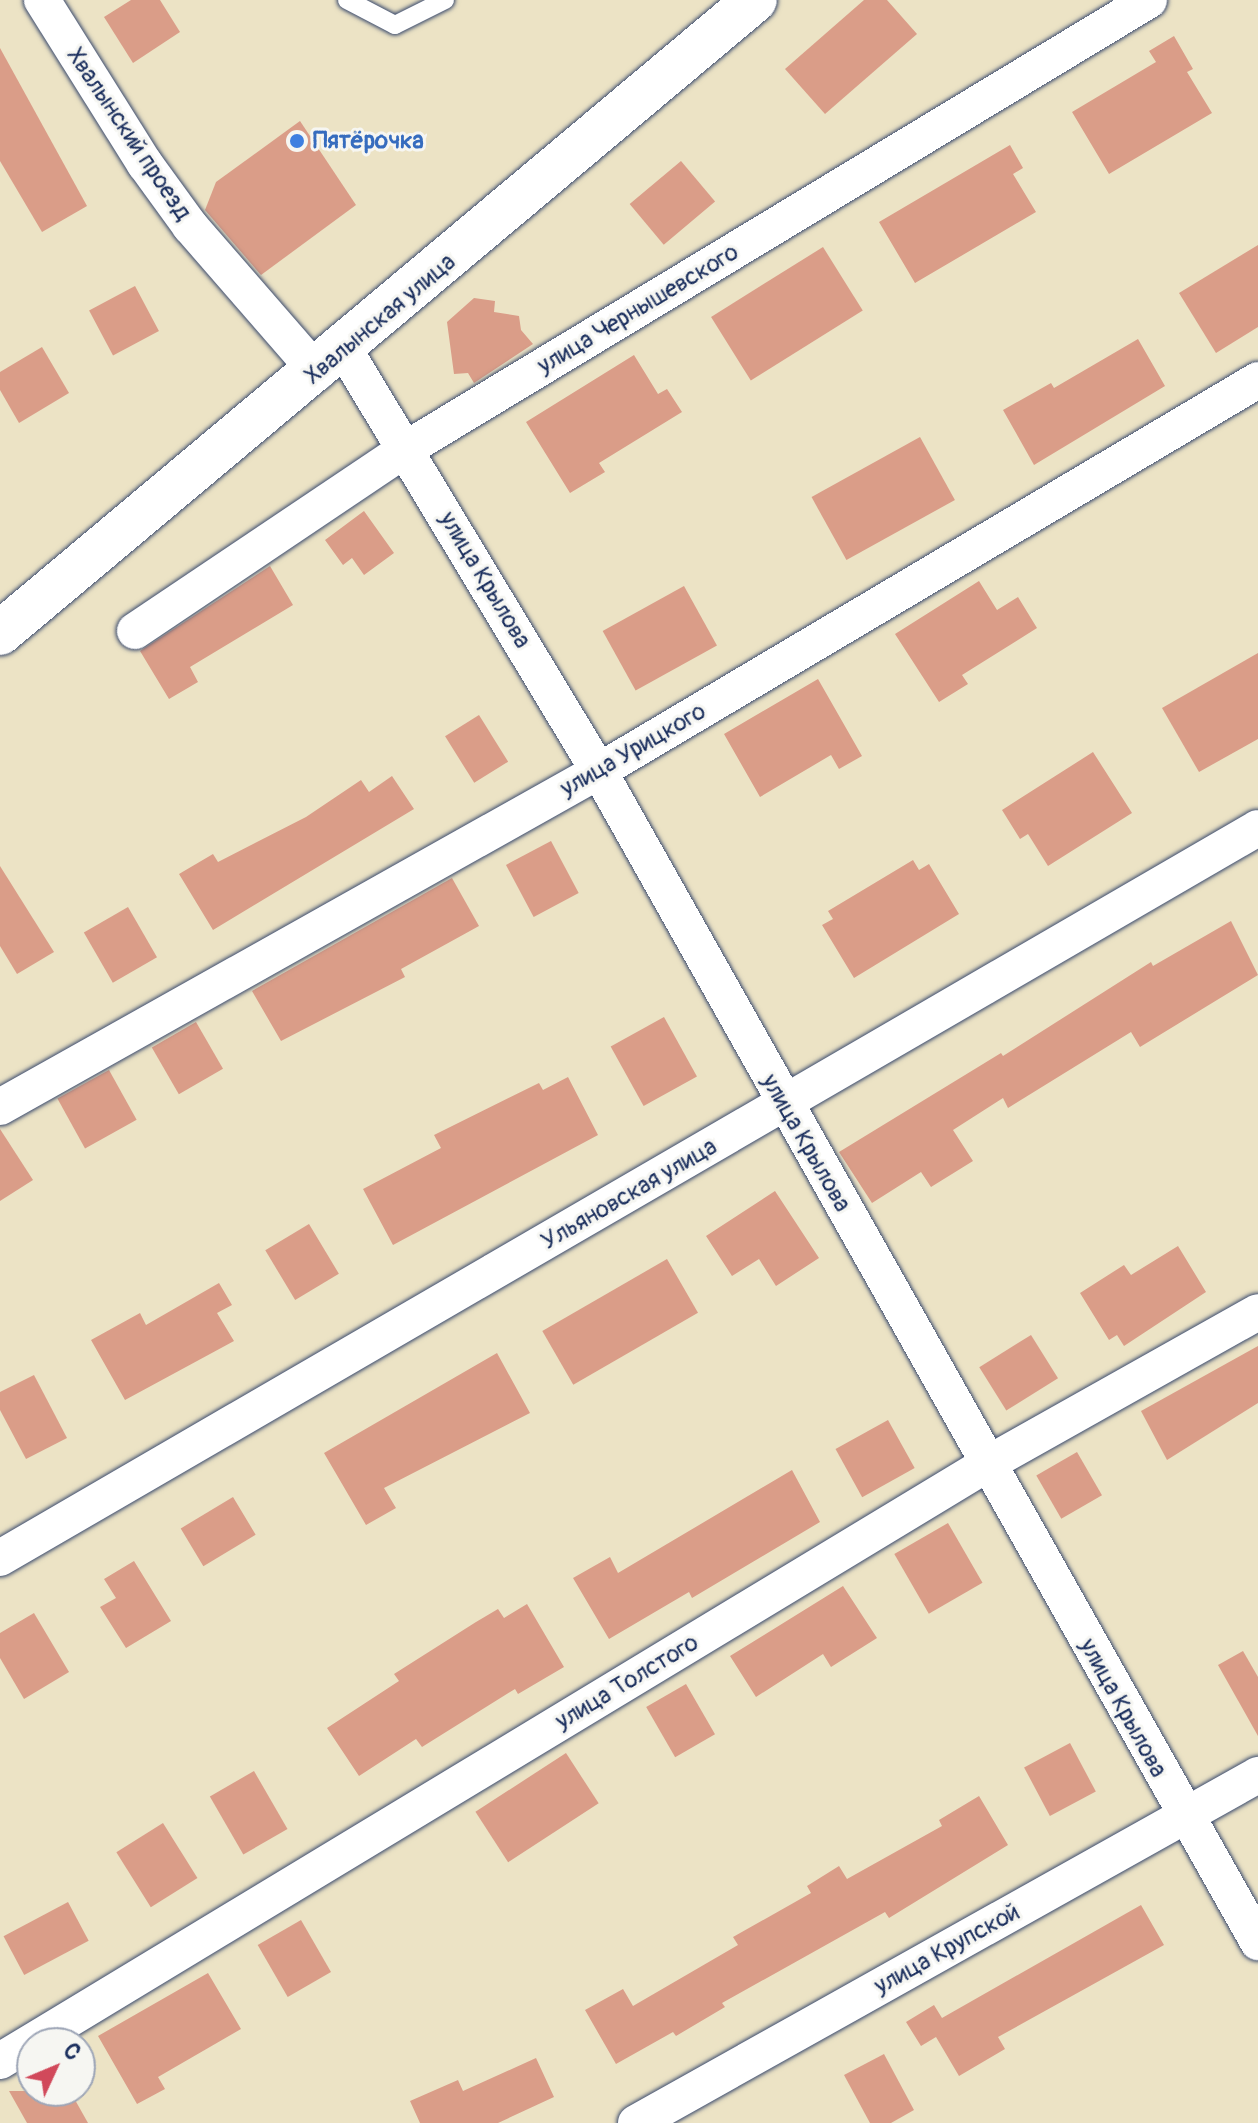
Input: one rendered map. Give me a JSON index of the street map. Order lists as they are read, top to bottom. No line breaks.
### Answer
{"streets":{"street":["Хвалынский проезд","улица Чернышевского","Хвалынская улица","улица Крылова","улица Урицкого","Ульяновская улица","улица Толстого","улица Крупской"]},"crossings":[["Хвалынский проезд","Хвалынская улица"],["Хвалынский проезд","улица Крылова"],["улица Чернышевского","улица Крылова"],["Хвалынская улица","улица Крылова"],["улица Крылова","улица Урицкого"],["улица Крылова","Ульяновская улица"],["улица Крылова","улица Толстого"],["улица Крылова","улица Крупской"]],"places":["Пятёрочка"],"north":"top right"}
